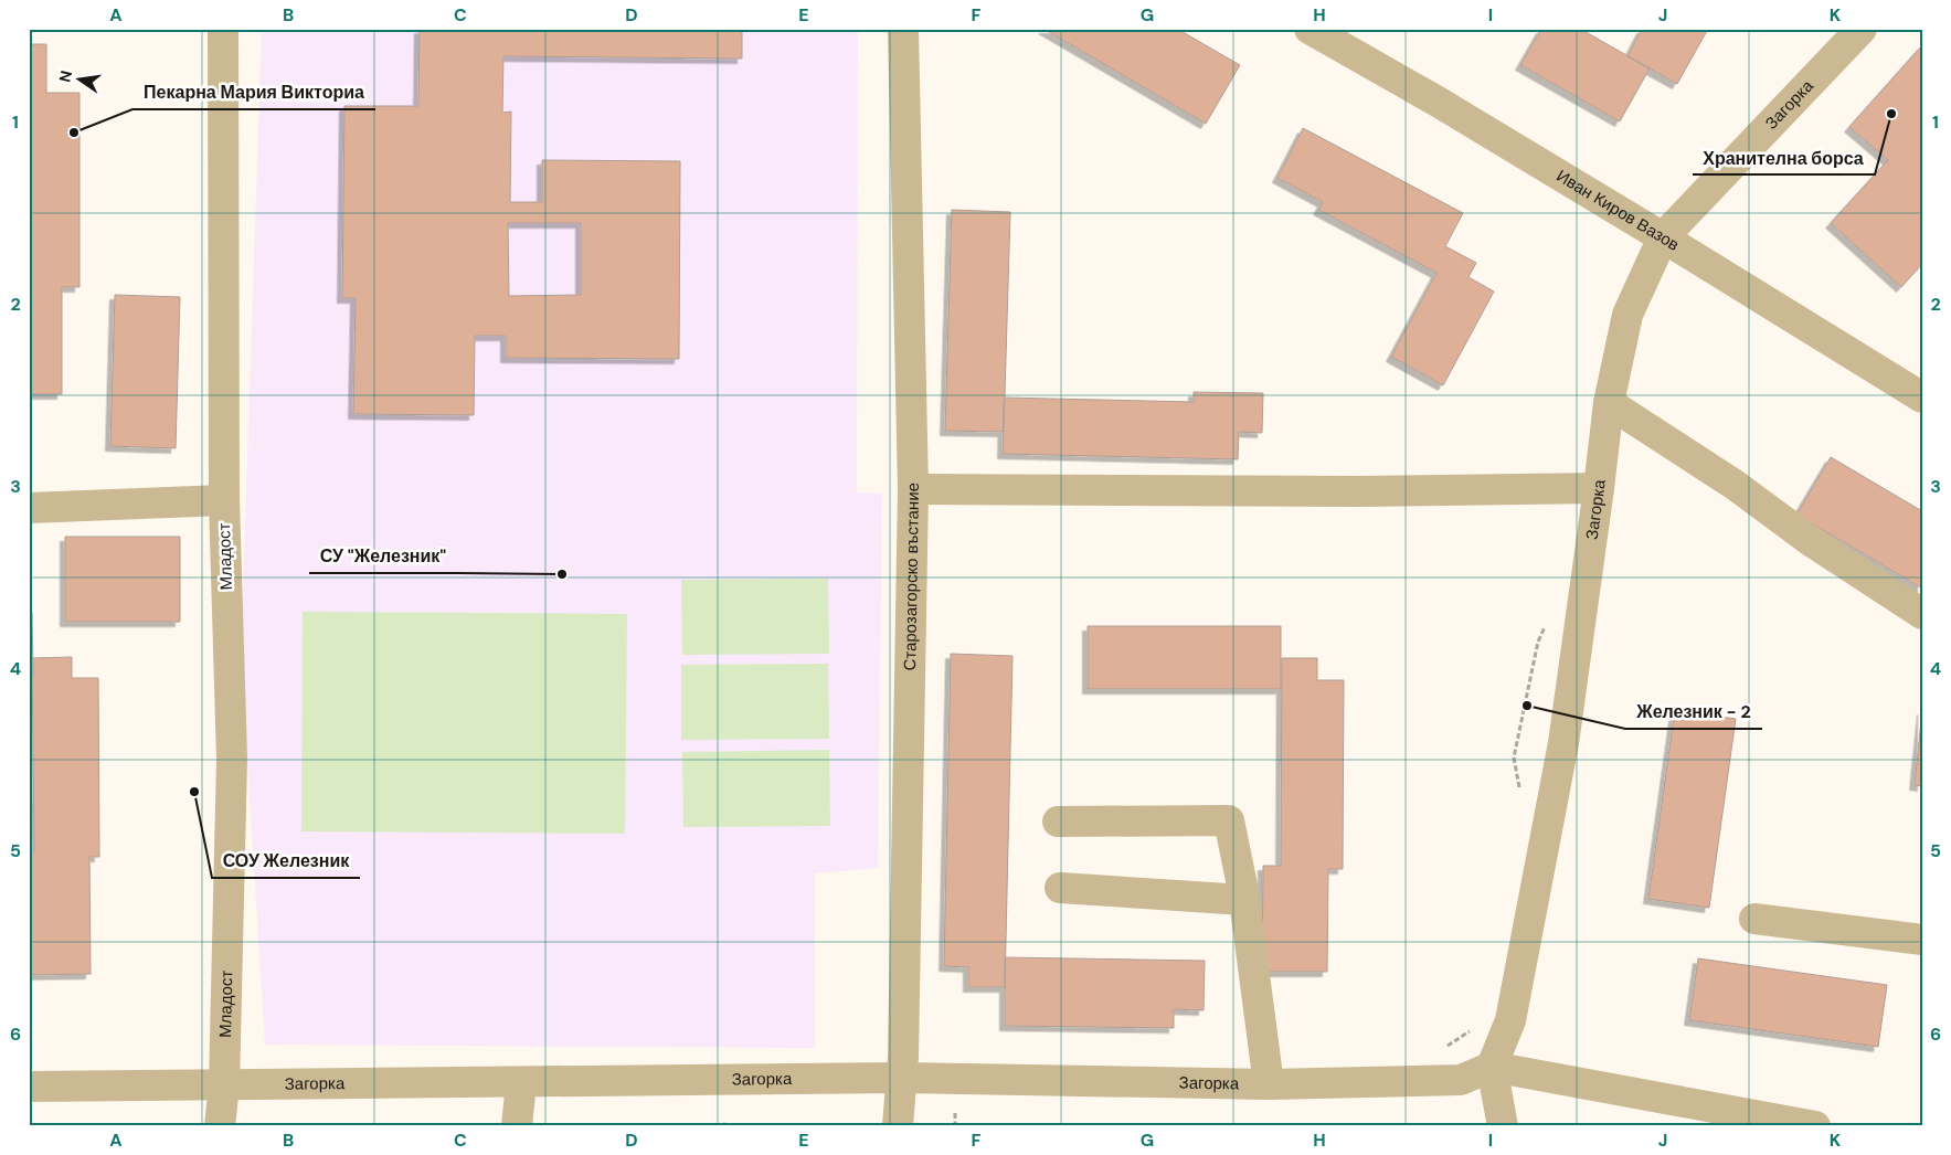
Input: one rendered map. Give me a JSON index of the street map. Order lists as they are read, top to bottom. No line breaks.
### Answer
{"streets":{"street":["Загорка","Иван Киров Вазов","Младост","Старозагорско въстание"]},"crossings":[["Загорка","Иван Киров Вазов"],["Загорка","Младост"],["Загорка","Старозагорско въстание"]],"places":["Хранителна борса","Пекарна Мария Викториа","СУ \"Железник\"","Железник - 2","СОУ Железник"],"north":"left","grid":{"columns":["A","B","C","D","E","F","G","H","I","J","K"],"rows":["1","2","3","4","5","6"]}}
